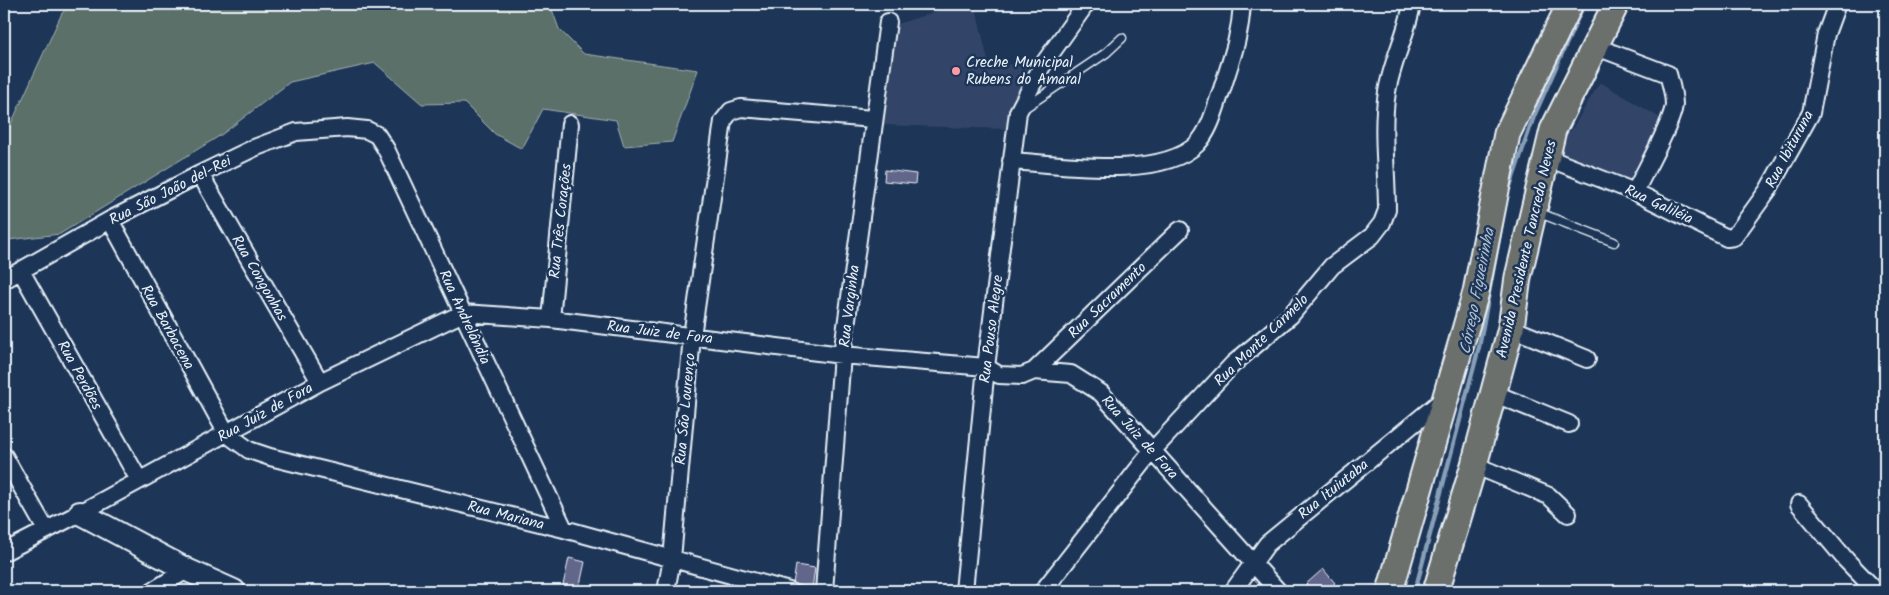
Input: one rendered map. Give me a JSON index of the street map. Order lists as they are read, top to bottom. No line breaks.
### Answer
{"streets":{"main road":["Avenida Presidente Tancredo Neves"],"street":["Rua Ibituruna","Rua São João del-Rei","Rua Galiléia","Rua Três Corações","Rua Congonhas","Rua Sacramento","Rua Varginha","Rua Andrelândia","Rua Barbacena","Rua Pouso Alegre","Rua Juiz de Fora","Rua Monte Carmelo","Rua Perdões","Rua São Lourenço","Rua Ituiutaba","Rua Mariana"]},"crossings":[["Rua Ibituruna","Rua Galiléia"],["Rua São João del-Rei","Rua Congonhas"],["Rua São João del-Rei","Rua Andrelândia"],["Rua São João del-Rei","Rua Barbacena"],["Rua São João del-Rei","Rua Perdões"],["Rua Galiléia","Avenida Presidente Tancredo Neves"],["Rua Três Corações","Rua Juiz de Fora"],["Rua Congonhas","Rua Juiz de Fora"],["Rua Sacramento","Rua Juiz de Fora"],["Rua Varginha","Rua Juiz de Fora"],["Rua Varginha","Rua São Lourenço"],["Rua Andrelândia","Rua Juiz de Fora"],["Rua Andrelândia","Rua Mariana"],["Rua Barbacena","Rua Juiz de Fora"],["Rua Barbacena","Rua Mariana"],["Rua Pouso Alegre","Rua Juiz de Fora"],["Rua Juiz de Fora","Rua Monte Carmelo"],["Rua Juiz de Fora","Rua Perdões"],["Rua Juiz de Fora","Rua São Lourenço"],["Rua Juiz de Fora","Rua Ituiutaba"],["Rua Juiz de Fora","Rua Mariana"],["Rua São Lourenço","Rua Mariana"]],"water":["Córrego Figueirinha"],"places":["Creche Municipal Rubens do Amaral"]}
